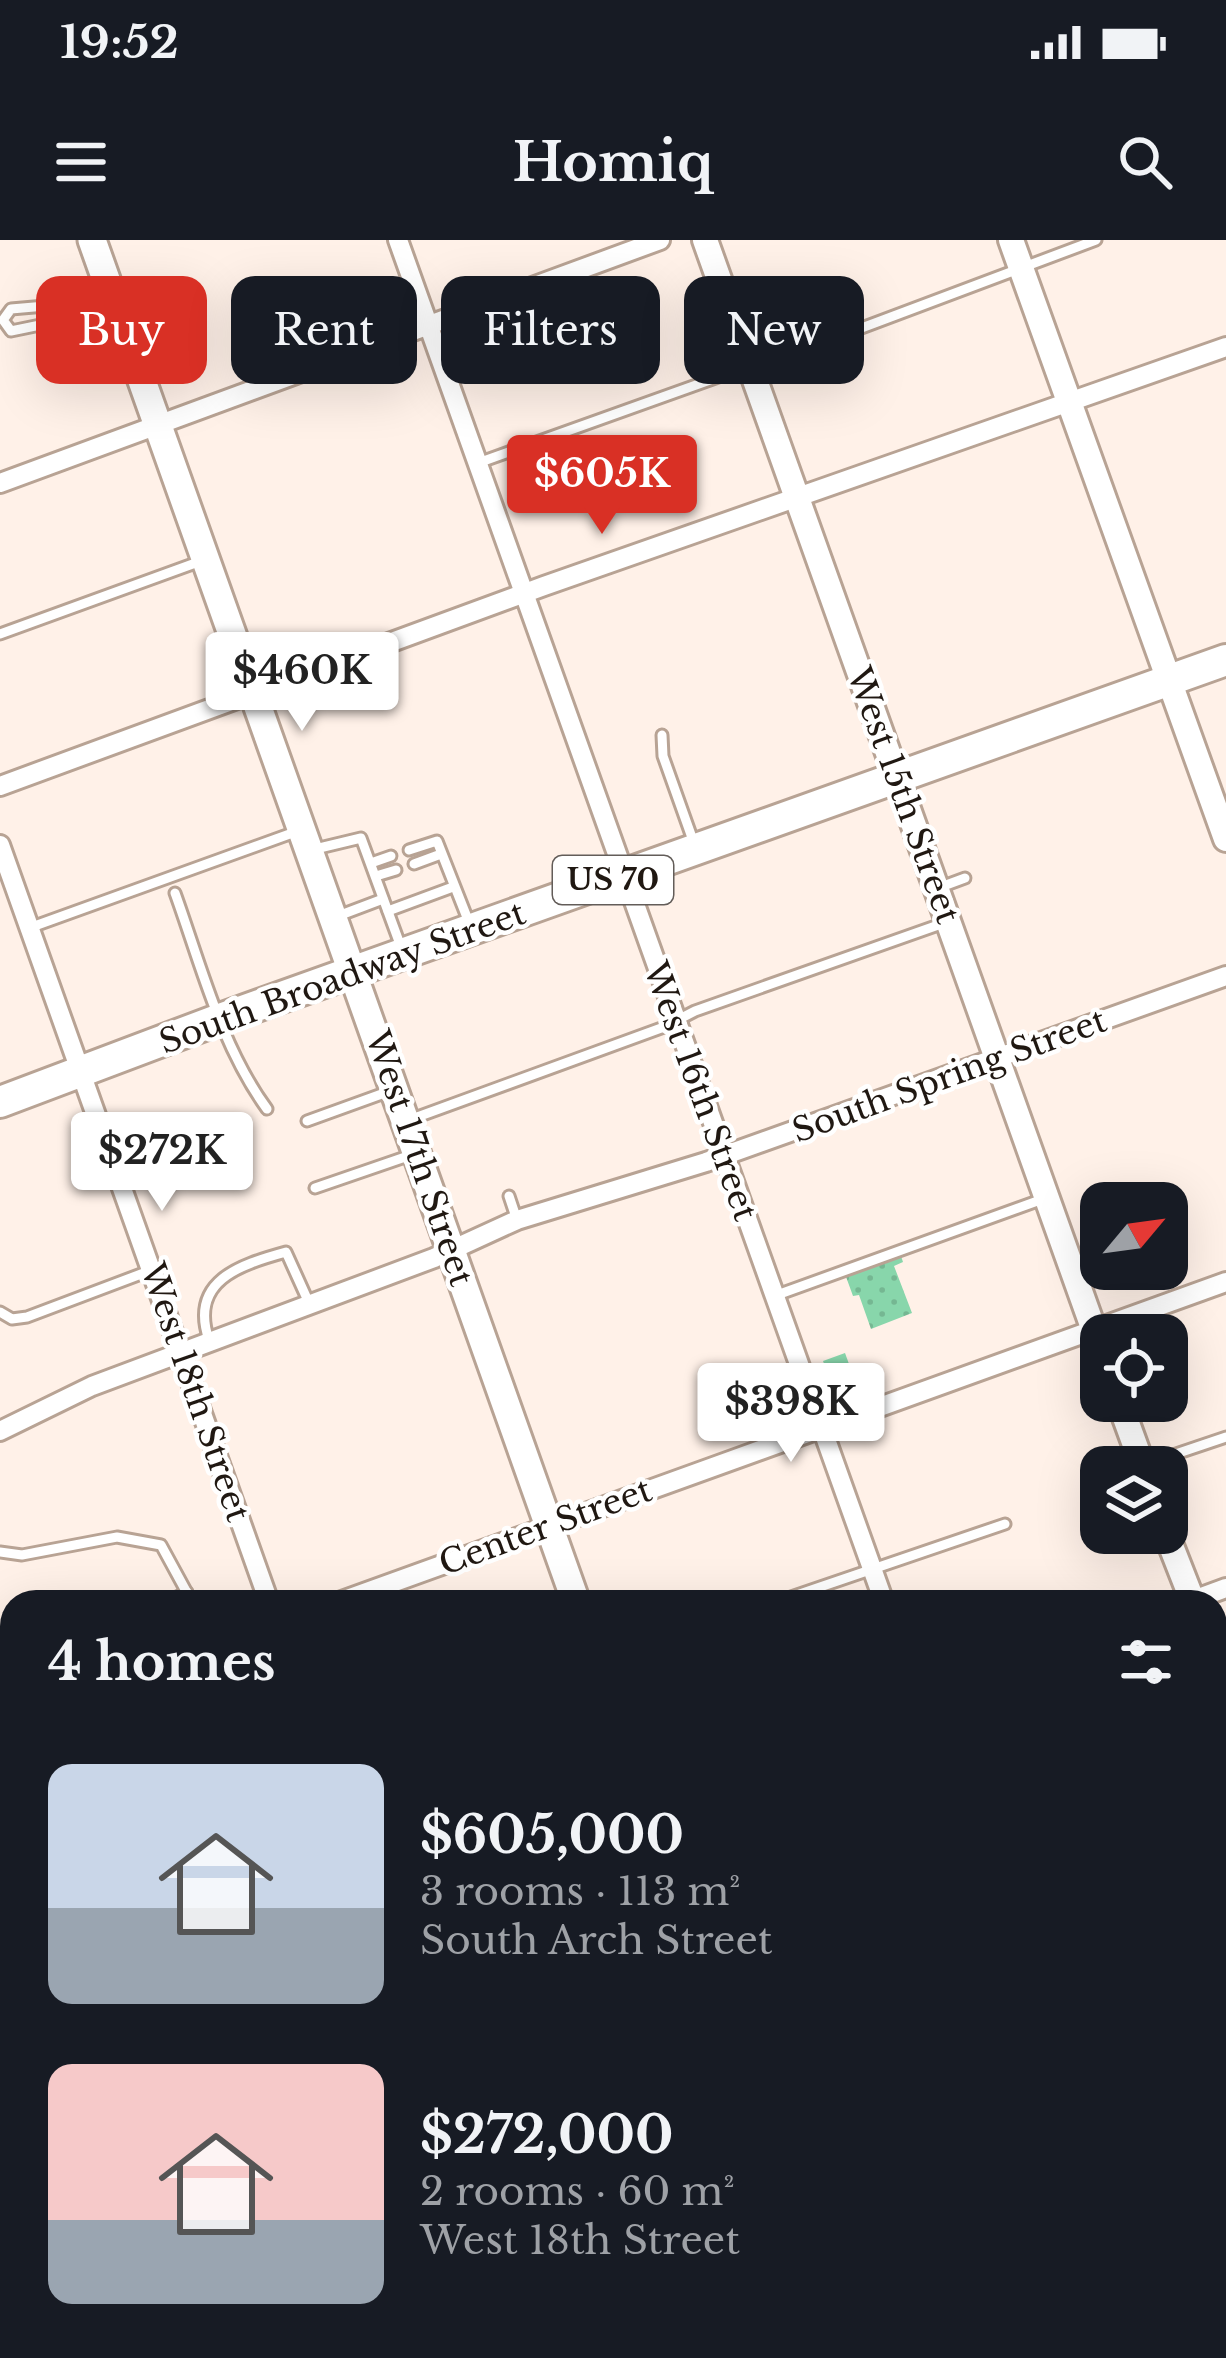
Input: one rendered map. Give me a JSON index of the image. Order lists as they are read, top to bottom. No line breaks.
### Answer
{"streets":{"main road":["US 70","South Broadway Street","West 17th Street"],"street":["West 15th Street","South Spring Street","West 16th Street","West 18th Street","Center Street"]},"crossings":[["West 15th Street","South Broadway Street"],["West 15th Street","South Spring Street"],["South Broadway Street","West 16th Street"],["South Broadway Street","West 17th Street"],["South Broadway Street","West 18th Street"],["South Spring Street","West 16th Street"],["South Spring Street","West 17th Street"],["South Spring Street","West 18th Street"],["West 16th Street","Center Street"],["West 17th Street","Center Street"]],"north":"top right","page":{"status":"19:52","header":"Homiq","chip":["Buy","Rent","Filters","New"],"price":["$605K","$460K","$272K","$398K"],"heading":"4 homes","list":[{"name":"$605,000","note":"3 rooms · 113 m² · South Arch Street"},{"name":"$272,000","note":"2 rooms · 60 m² · West 18th Street"}]}}
